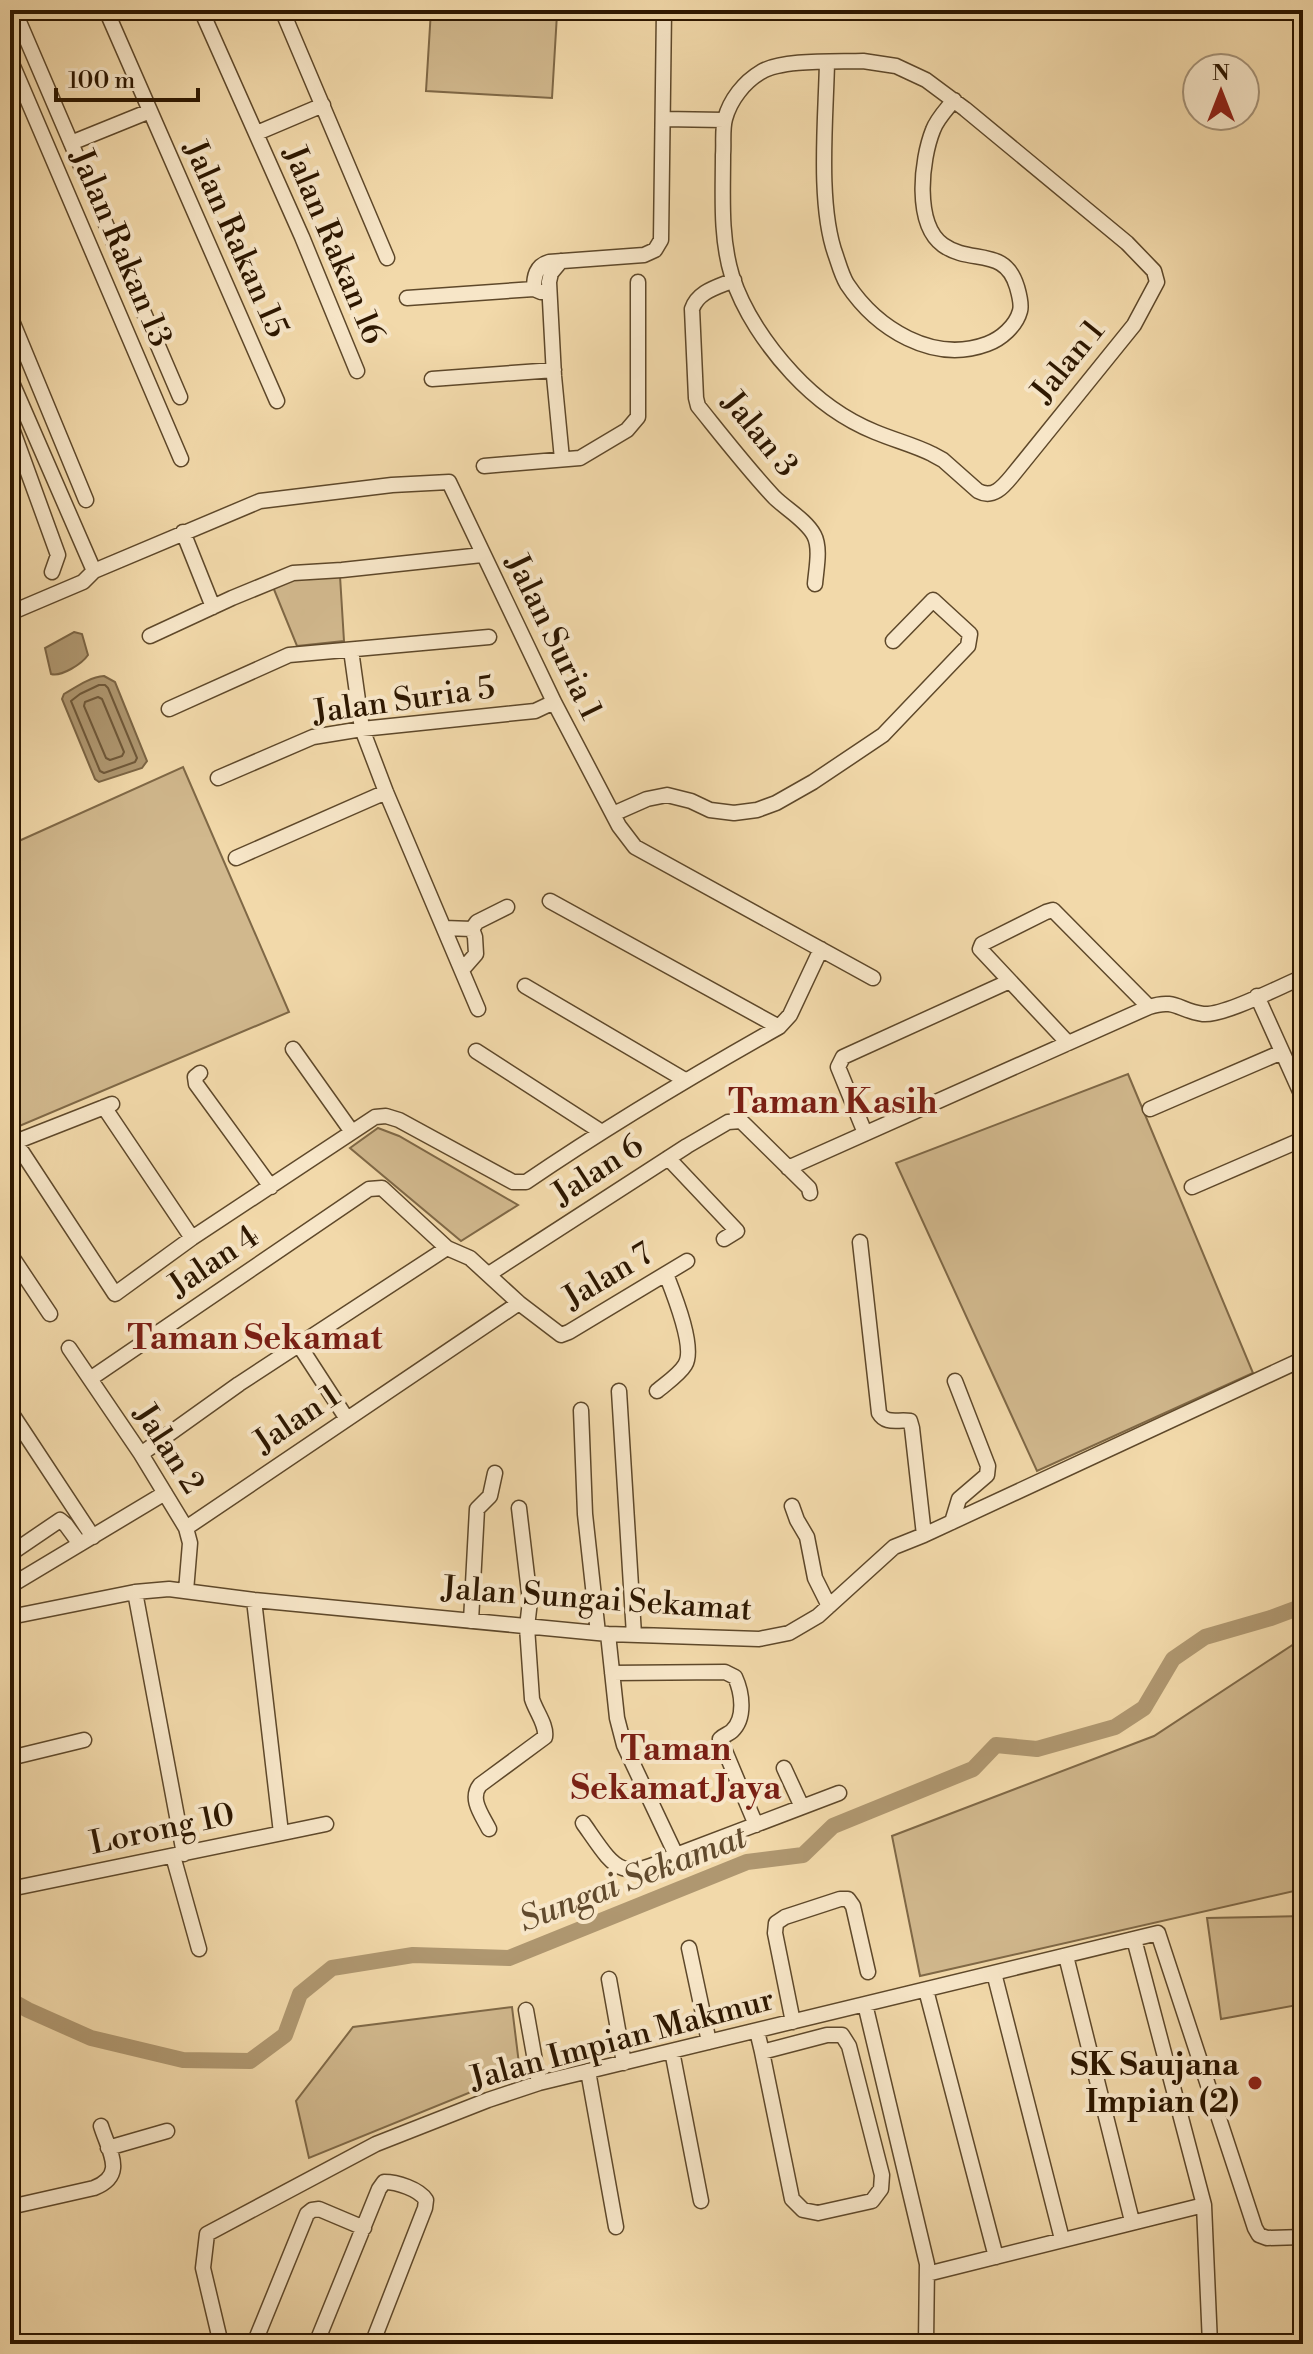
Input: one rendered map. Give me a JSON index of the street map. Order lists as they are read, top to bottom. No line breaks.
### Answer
{"streets":{"street":["Jalan Rakan 15","Jalan Rakan 16","Jalan Rakan 13","Jalan 1","Jalan 3","Jalan Suria 1","Jalan Suria 5","Jalan 6","Jalan 4","Jalan 7","Jalan 2","Jalan Sungai Sekamat","Lorong 10","Jalan Impian Makmur"]},"crossings":[["Jalan 1","Jalan 3"],["Jalan 1","Jalan 7"],["Jalan 1","Jalan 2"],["Jalan Suria 1","Jalan Suria 5"],["Jalan 4","Jalan 2"],["Jalan 2","Jalan Sungai Sekamat"]],"districts":["Taman Kasih","Taman Sekamat","Taman Sekamat Jaya"],"water":["Sungai Sekamat"],"places":["SK Saujana Impian (2)"],"scale_bar":"100 m","north":"top"}
